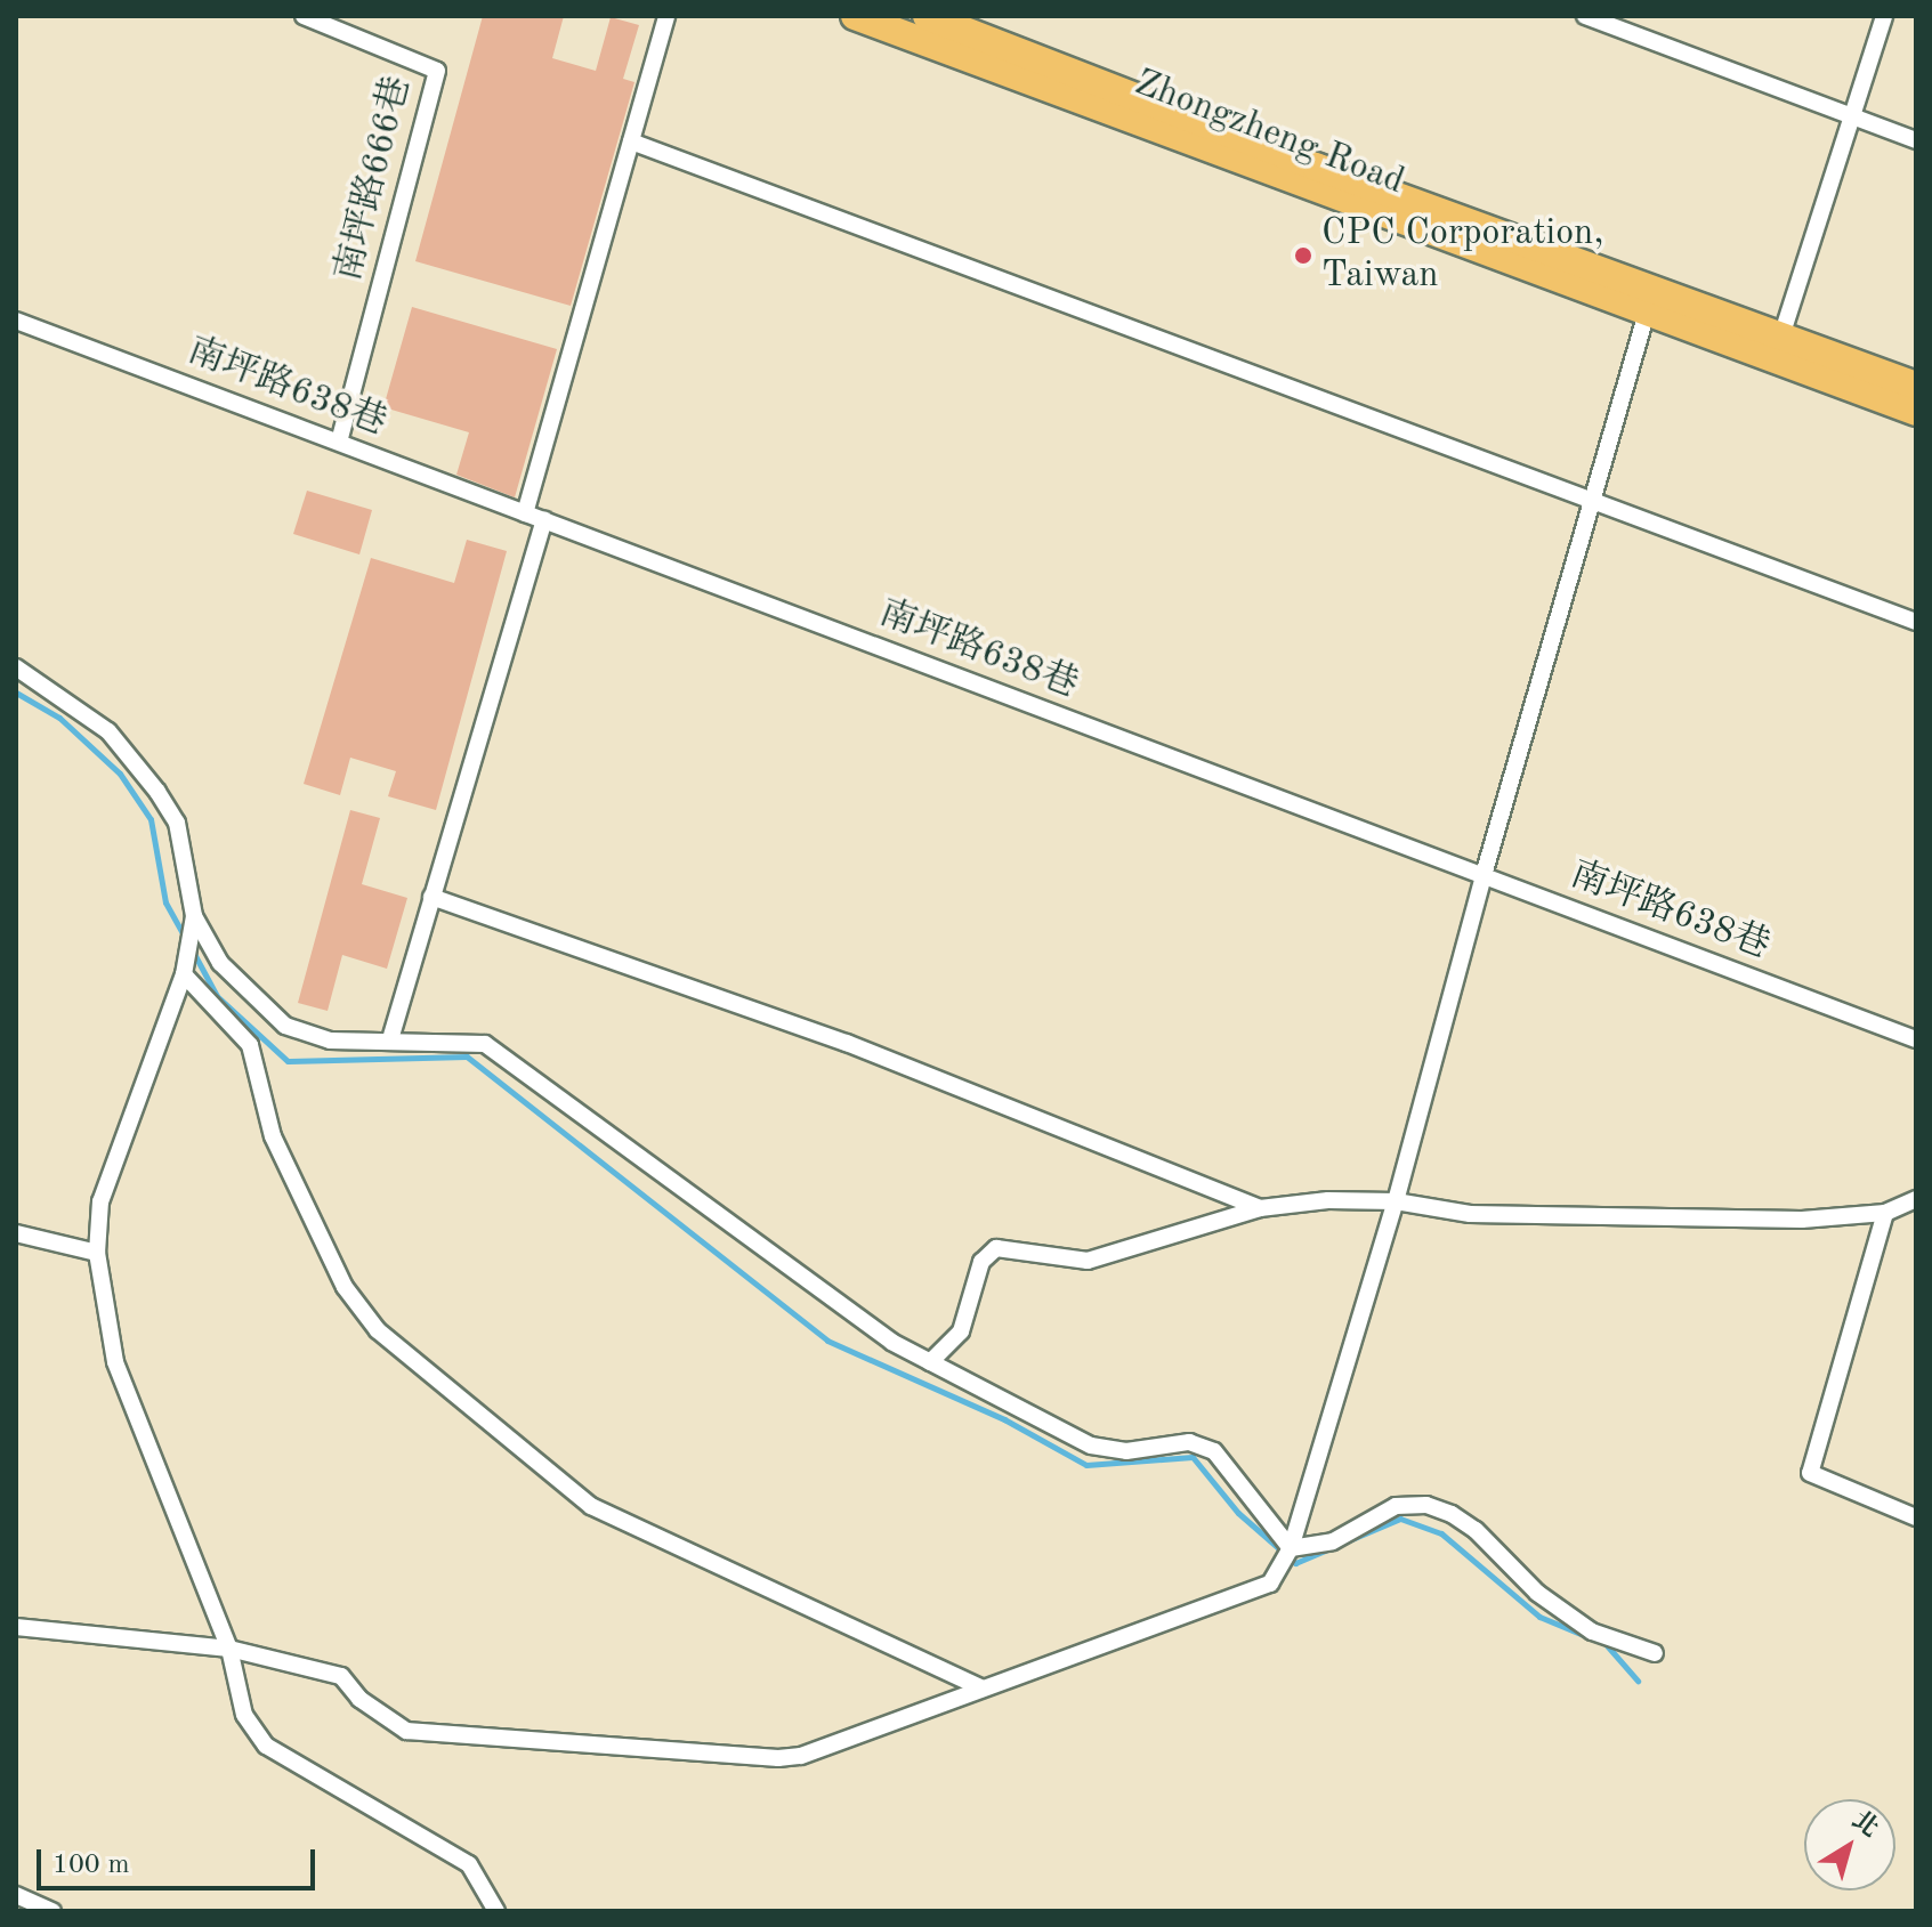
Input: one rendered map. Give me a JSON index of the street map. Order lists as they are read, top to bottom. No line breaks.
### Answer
{"streets":{"main road":["Zhongzheng Road"],"street":["南坪路666巷","南坪路638巷"]},"crossings":[["南坪路666巷","南坪路638巷"]],"places":["CPC Corporation, Taiwan"],"scale_bar":"100 m","north":"top right"}
